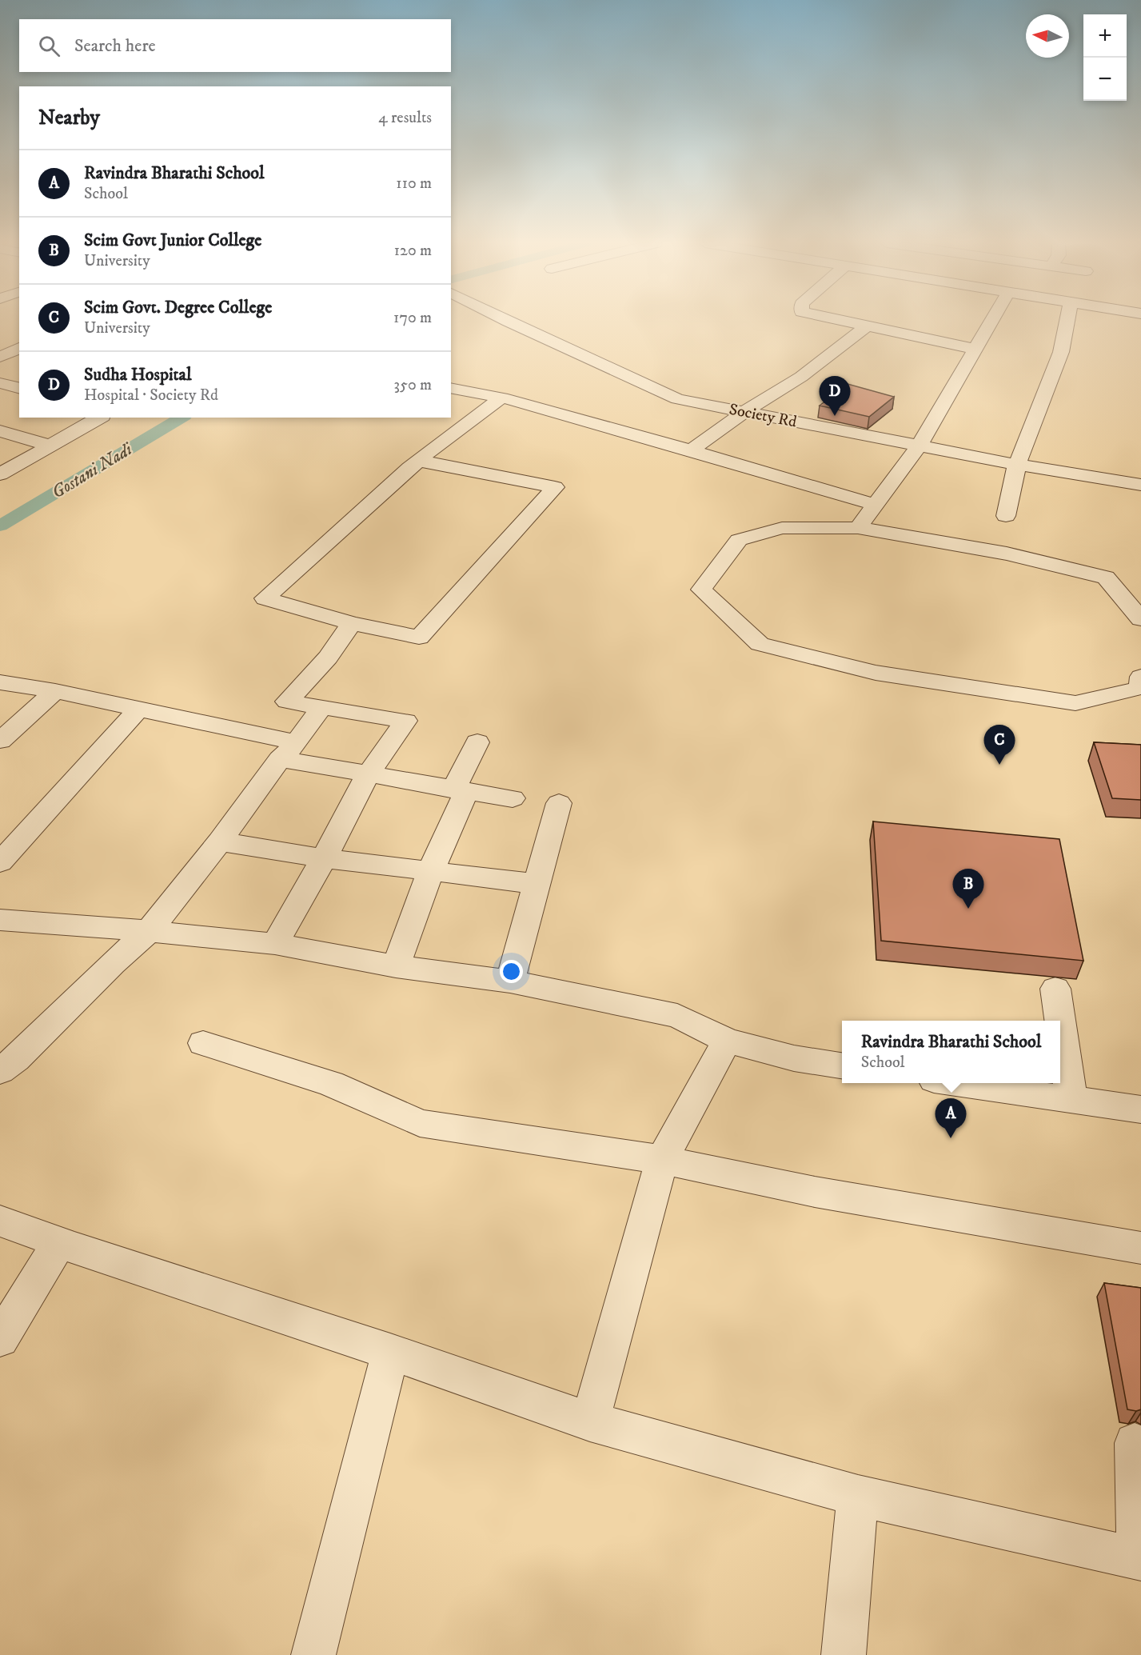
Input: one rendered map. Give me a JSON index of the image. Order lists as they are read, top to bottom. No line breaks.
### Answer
{"streets":{"street":["Society Rd"]},"water":["Gostani Nadi"],"north":"left","page":{"map_buttons":["+","−"],"search":"Search here","heading":["Nearby","4 results"],"list":[{"mark":"A","name":"Ravindra Bharathi School","note":"School","value":"110 m"},{"mark":"B","name":"Scim Govt Junior College","note":"University","value":"120 m"},{"mark":"C","name":"Scim Govt. Degree College","note":"University","value":"170 m"},{"mark":"D","name":"Sudha Hospital","note":"Hospital · Society Rd","value":"350 m"}],"pins":["D","C","B","A"],"popup":["Ravindra Bharathi School","School"]}}
